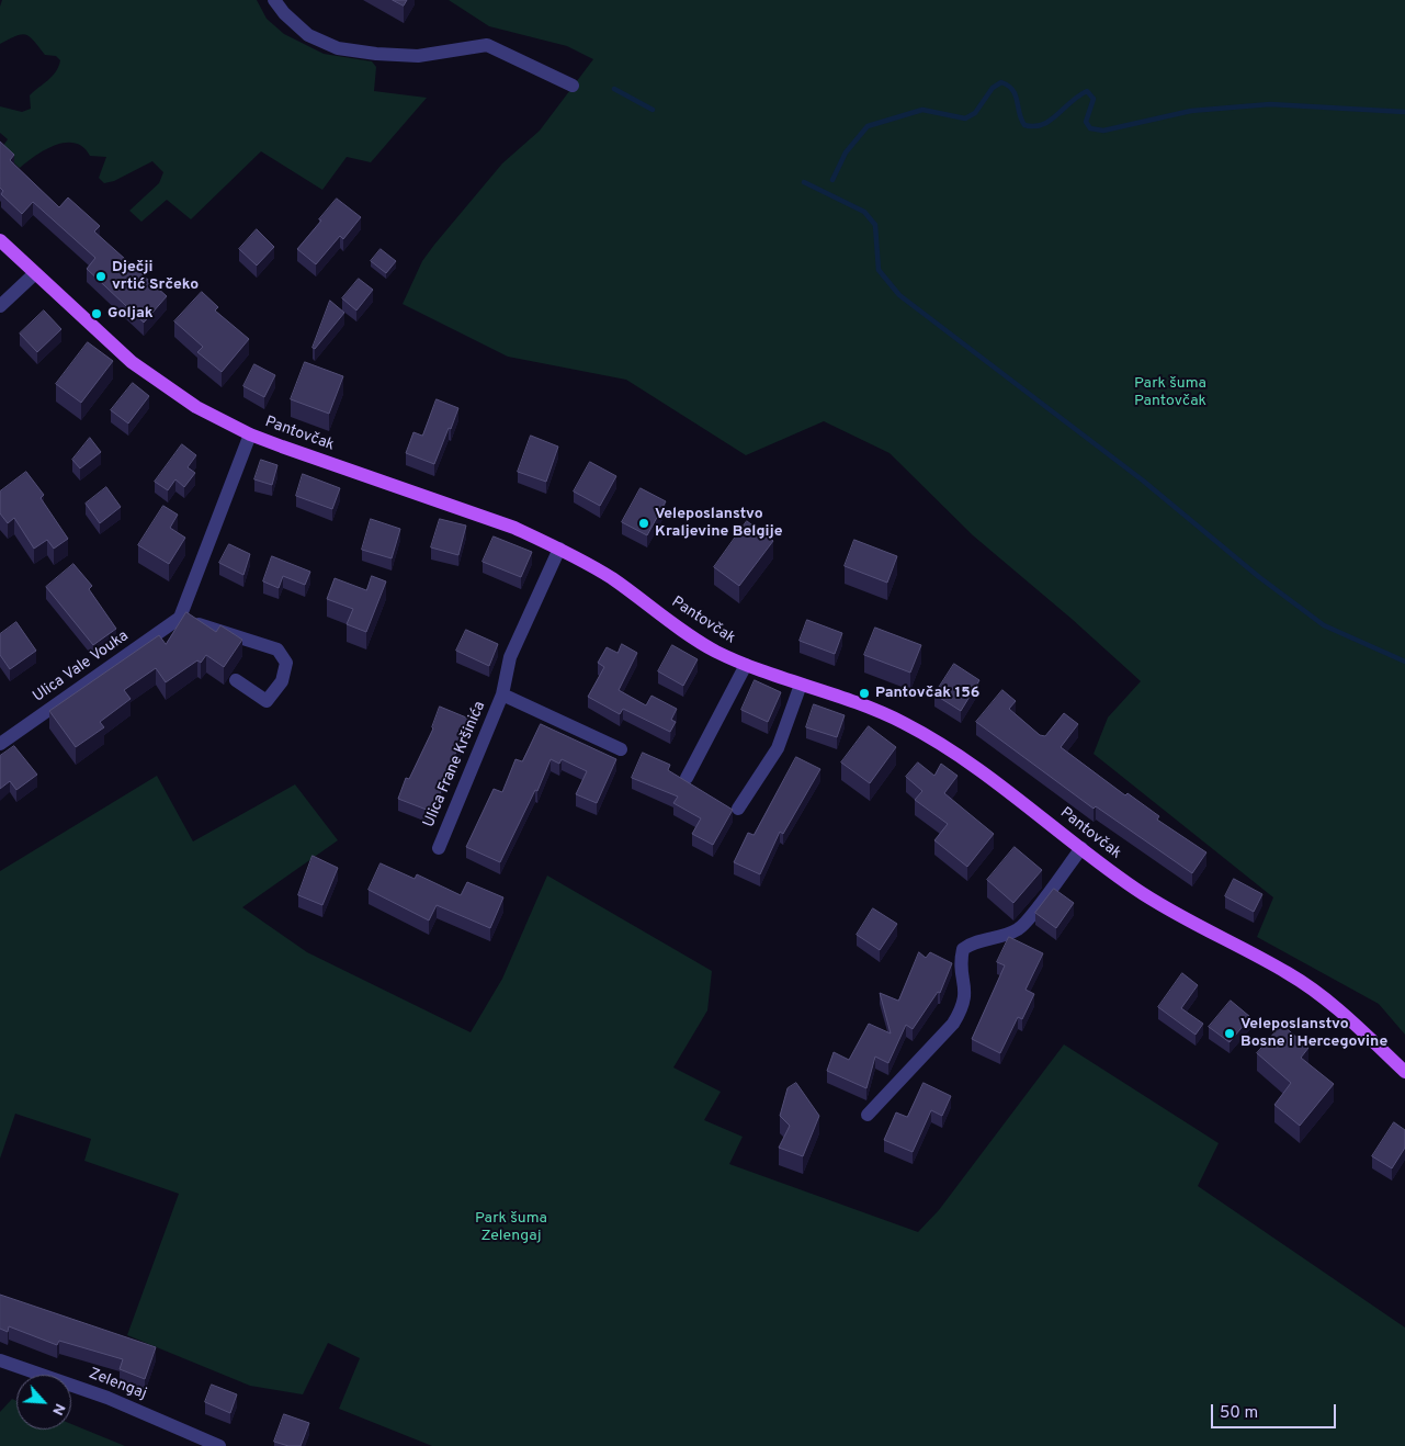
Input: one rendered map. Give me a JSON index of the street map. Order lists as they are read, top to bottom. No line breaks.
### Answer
{"streets":{"main road":["Pantovčak"],"street":["Ulica Vale Vouka","Ulica Frane Kršinića","Zelengaj"]},"crossings":[["Pantovčak","Ulica Frane Kršinića"]],"parks":["Park šuma Pantovčak","Park šuma Zelengaj"],"places":["Dječji vrtić Srčeko","Goljak","Veleposlanstvo Kraljevine Belgije","Pantovčak 156","Veleposlanstvo Bosne i Hercegovine"],"scale_bar":"50 m","north":"bottom right"}
